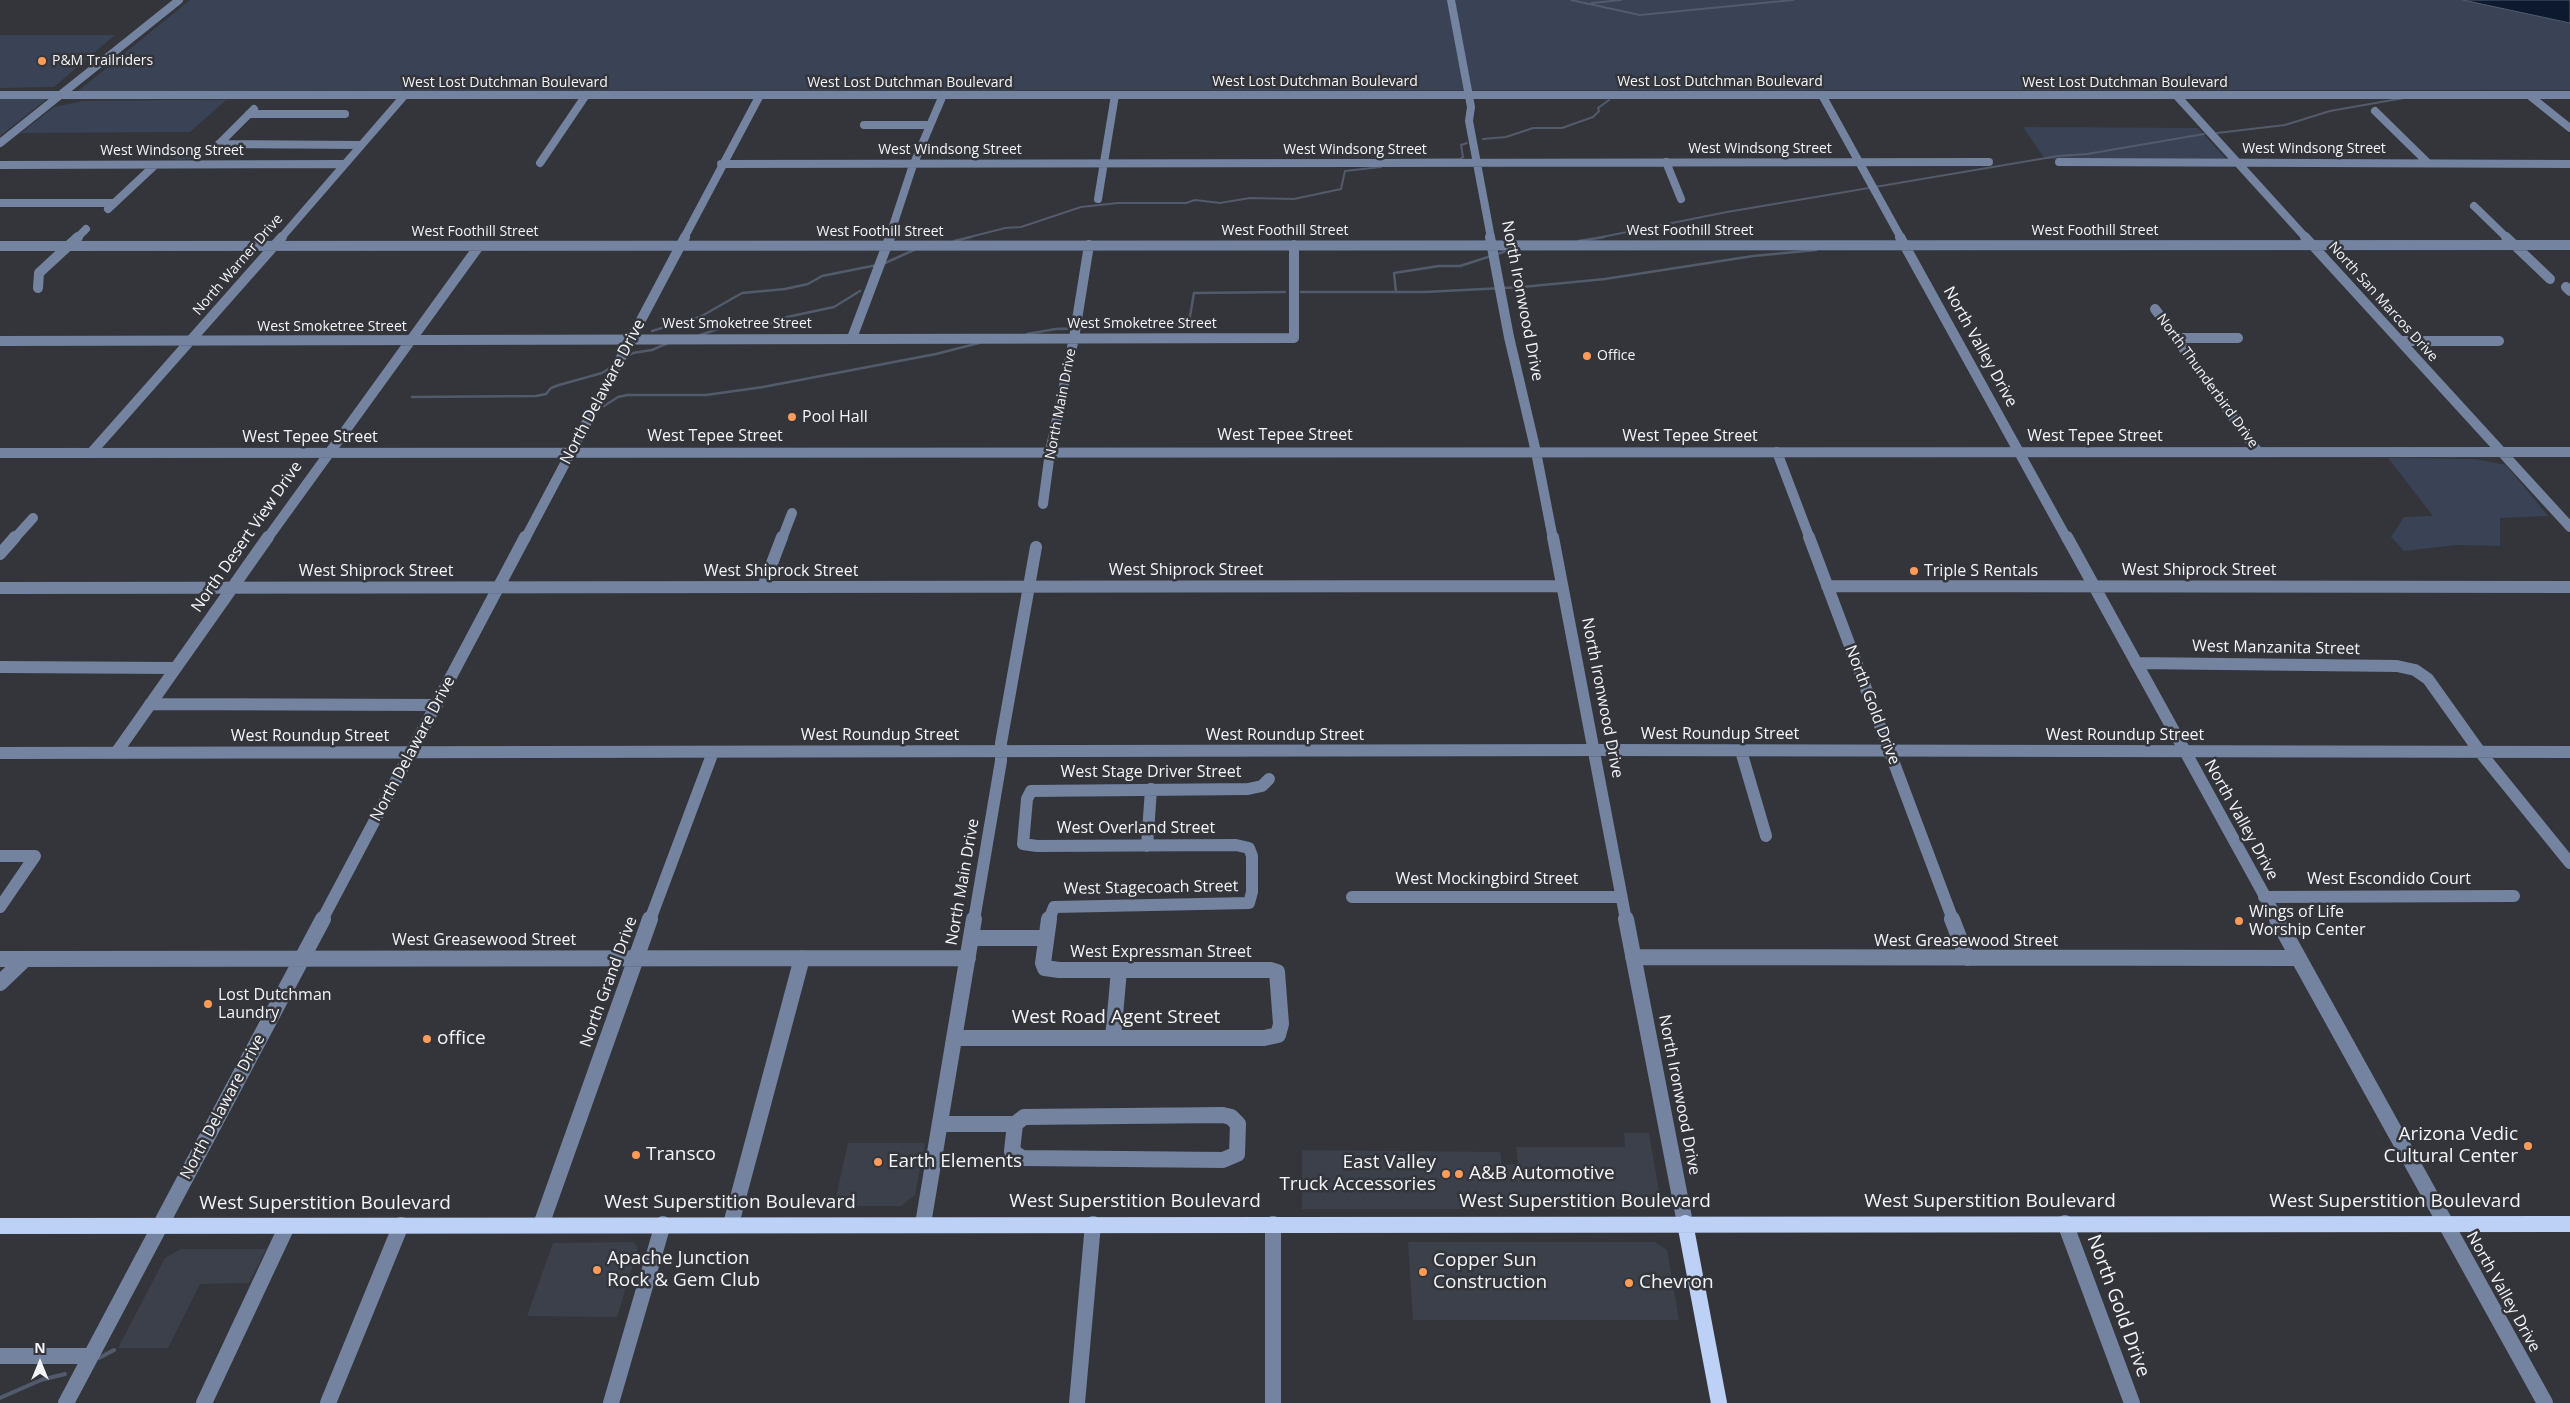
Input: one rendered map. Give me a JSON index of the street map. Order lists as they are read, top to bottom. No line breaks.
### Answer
{"streets":{"main road":["North Ironwood Drive","West Superstition Boulevard"],"street":["West Lost Dutchman Boulevard","West Windsong Street","West Foothill Street","North Warner Drive","North San Marcos Drive","West Smoketree Street","North Valley Drive","North Thunderbird Drive","North Delaware Drive","North Main Drive","West Tepee Street","North Desert View Drive","West Shiprock Street","West Manzanita Street","North Gold Drive","West Roundup Street","West Stage Driver Street","West Overland Street","West Mockingbird Street","West Escondido Court","West Stagecoach Street","West Greasewood Street","West Expressman Street","North Grand Drive","West Road Agent Street"]},"crossings":[["West Lost Dutchman Boulevard","North Warner Drive"],["West Lost Dutchman Boulevard","North Ironwood Drive"],["West Lost Dutchman Boulevard","North San Marcos Drive"],["West Lost Dutchman Boulevard","North Valley Drive"],["West Lost Dutchman Boulevard","North Delaware Drive"],["West Windsong Street","North Warner Drive"],["West Windsong Street","North Ironwood Drive"],["West Windsong Street","North San Marcos Drive"],["West Windsong Street","North Valley Drive"],["West Windsong Street","North Delaware Drive"],["West Foothill Street","North Warner Drive"],["West Foothill Street","North Ironwood Drive"],["West Foothill Street","North San Marcos Drive"],["West Foothill Street","West Smoketree Street"],["West Foothill Street","North Valley Drive"],["West Foothill Street","North Delaware Drive"],["West Foothill Street","North Main Drive"],["West Foothill Street","North Desert View Drive"],["North Warner Drive","West Smoketree Street"],["North Warner Drive","West Tepee Street"],["North Ironwood Drive","West Tepee Street"],["North Ironwood Drive","West Shiprock Street"],["North Ironwood Drive","West Roundup Street"],["North Ironwood Drive","West Mockingbird Street"],["North Ironwood Drive","West Greasewood Street"],["North Ironwood Drive","West Superstition Boulevard"],["North San Marcos Drive","West Tepee Street"],["West Smoketree Street","North Delaware Drive"],["West Smoketree Street","North Main Drive"],["West Smoketree Street","North Desert View Drive"],["North Valley Drive","West Tepee Street"],["North Valley Drive","West Shiprock Street"],["North Valley Drive","West Manzanita Street"],["North Valley Drive","West Roundup Street"],["North Valley Drive","West Escondido Court"],["North Valley Drive","West Greasewood Street"],["North Valley Drive","West Superstition Boulevard"],["North Thunderbird Drive","West Tepee Street"],["North Delaware Drive","West Tepee Street"],["North Delaware Drive","West Shiprock Street"],["North Delaware Drive","West Roundup Street"],["North Delaware Drive","West Greasewood Street"],["North Delaware Drive","West Superstition Boulevard"],["North Main Drive","West Tepee Street"],["North Main Drive","West Shiprock Street"],["North Main Drive","West Roundup Street"],["North Main Drive","West Greasewood Street"],["North Main Drive","West Road Agent Street"],["North Main Drive","West Superstition Boulevard"],["West Tepee Street","North Desert View Drive"],["West Tepee Street","North Gold Drive"],["North Desert View Drive","West Shiprock Street"],["North Desert View Drive","West Roundup Street"],["West Shiprock Street","North Gold Drive"],["West Manzanita Street","West Roundup Street"],["North Gold Drive","West Roundup Street"],["North Gold Drive","West Greasewood Street"],["North Gold Drive","West Superstition Boulevard"],["West Roundup Street","North Grand Drive"],["West Stage Driver Street","West Overland Street"],["West Overland Street","West Stagecoach Street"],["West Stagecoach Street","West Expressman Street"],["West Greasewood Street","North Grand Drive"],["West Expressman Street","West Road Agent Street"],["North Grand Drive","West Superstition Boulevard"]],"places":["P&M Trailriders","Office","Pool Hall","Triple S Rentals","Wings of Life Worship Center","Lost Dutchman Laundry","office","Arizona Vedic Cultural Center","Transco","Earth Elements","East Valley Truck Accessories","A&B Automotive","Apache Junction Rock & Gem Club","Copper Sun Construction","Chevron"],"north":"top"}
